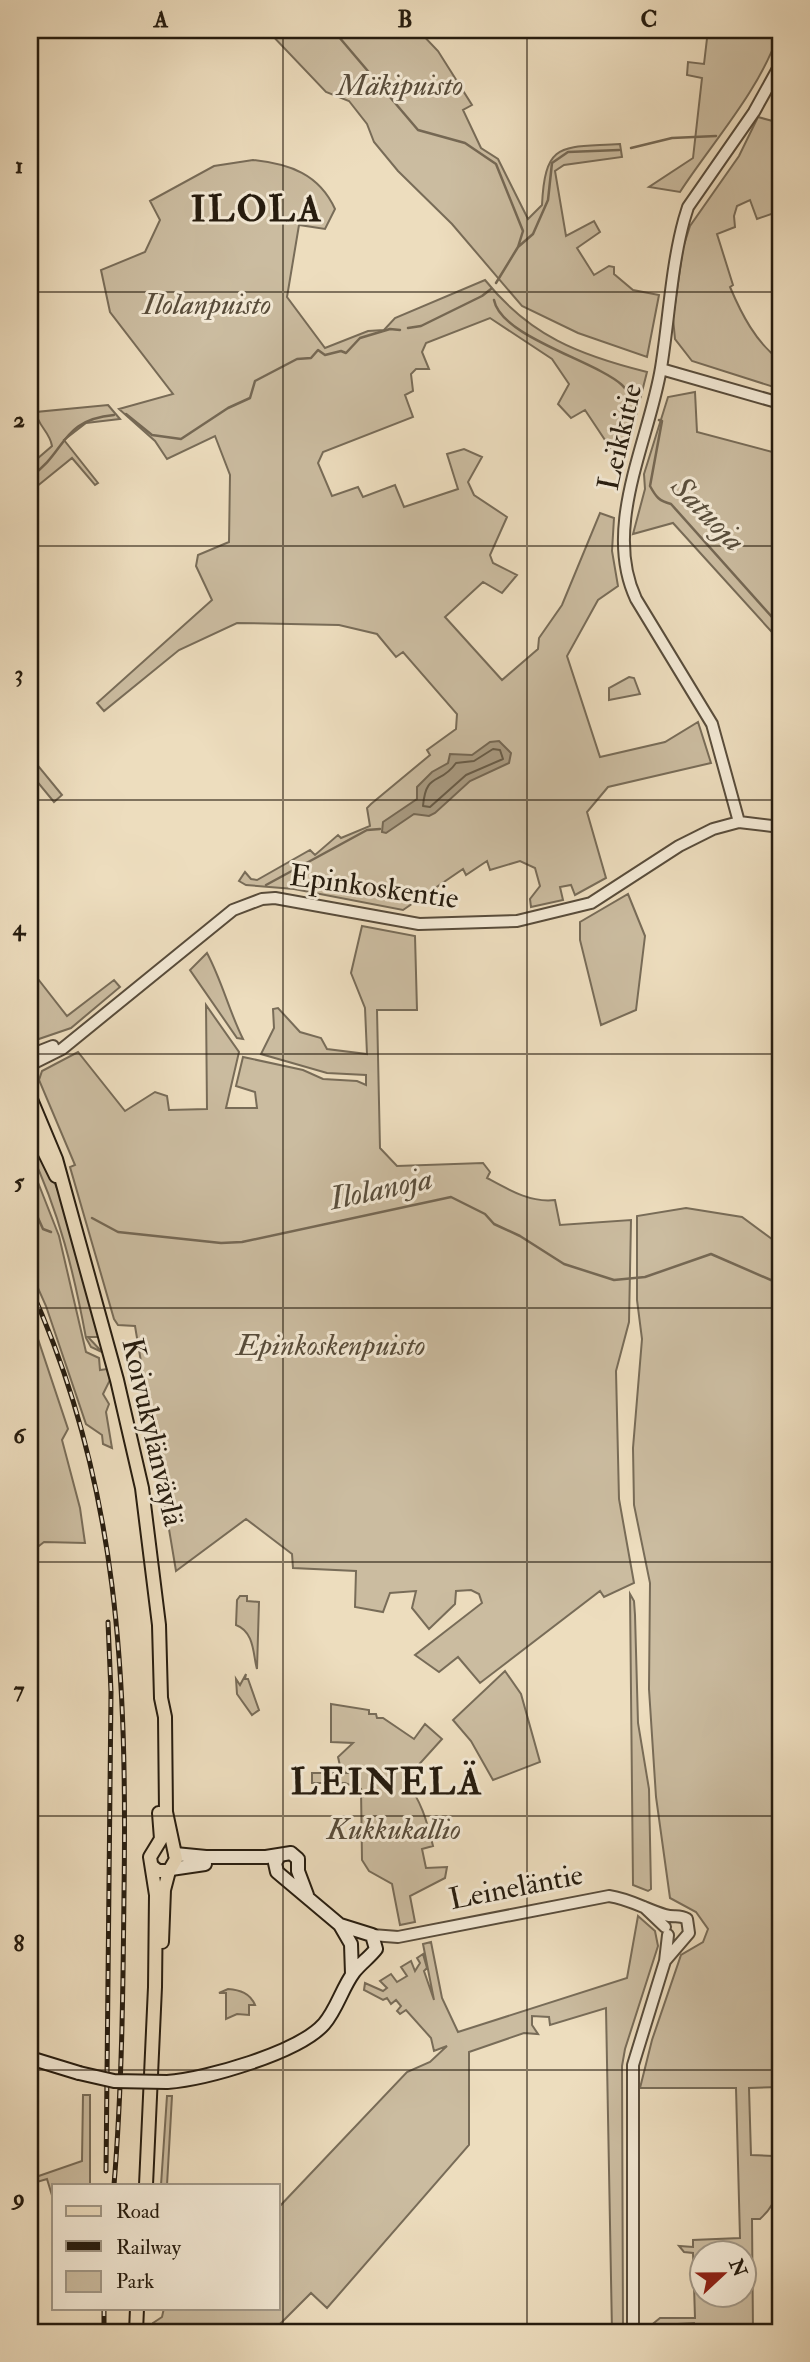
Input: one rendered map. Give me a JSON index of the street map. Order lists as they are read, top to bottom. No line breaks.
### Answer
{"streets":{"main road":["Koivukylänväylä","Leineläntie"],"street":["Leikkitie","Epinkoskentie"]},"crossings":[["Leikkitie","Epinkoskentie"]],"districts":["ILOLA","LEINELÄ"],"water":["Satuoja","Ilolanoja"],"parks":["Mäkipuisto","Ilolanpuisto","Epinkoskenpuisto","Kukkukallio"],"legend":["Road","Railway","Park"],"north":"right","grid":{"columns":["A","B","C"],"rows":["1","2","3","4","5","6","7","8","9"]}}
